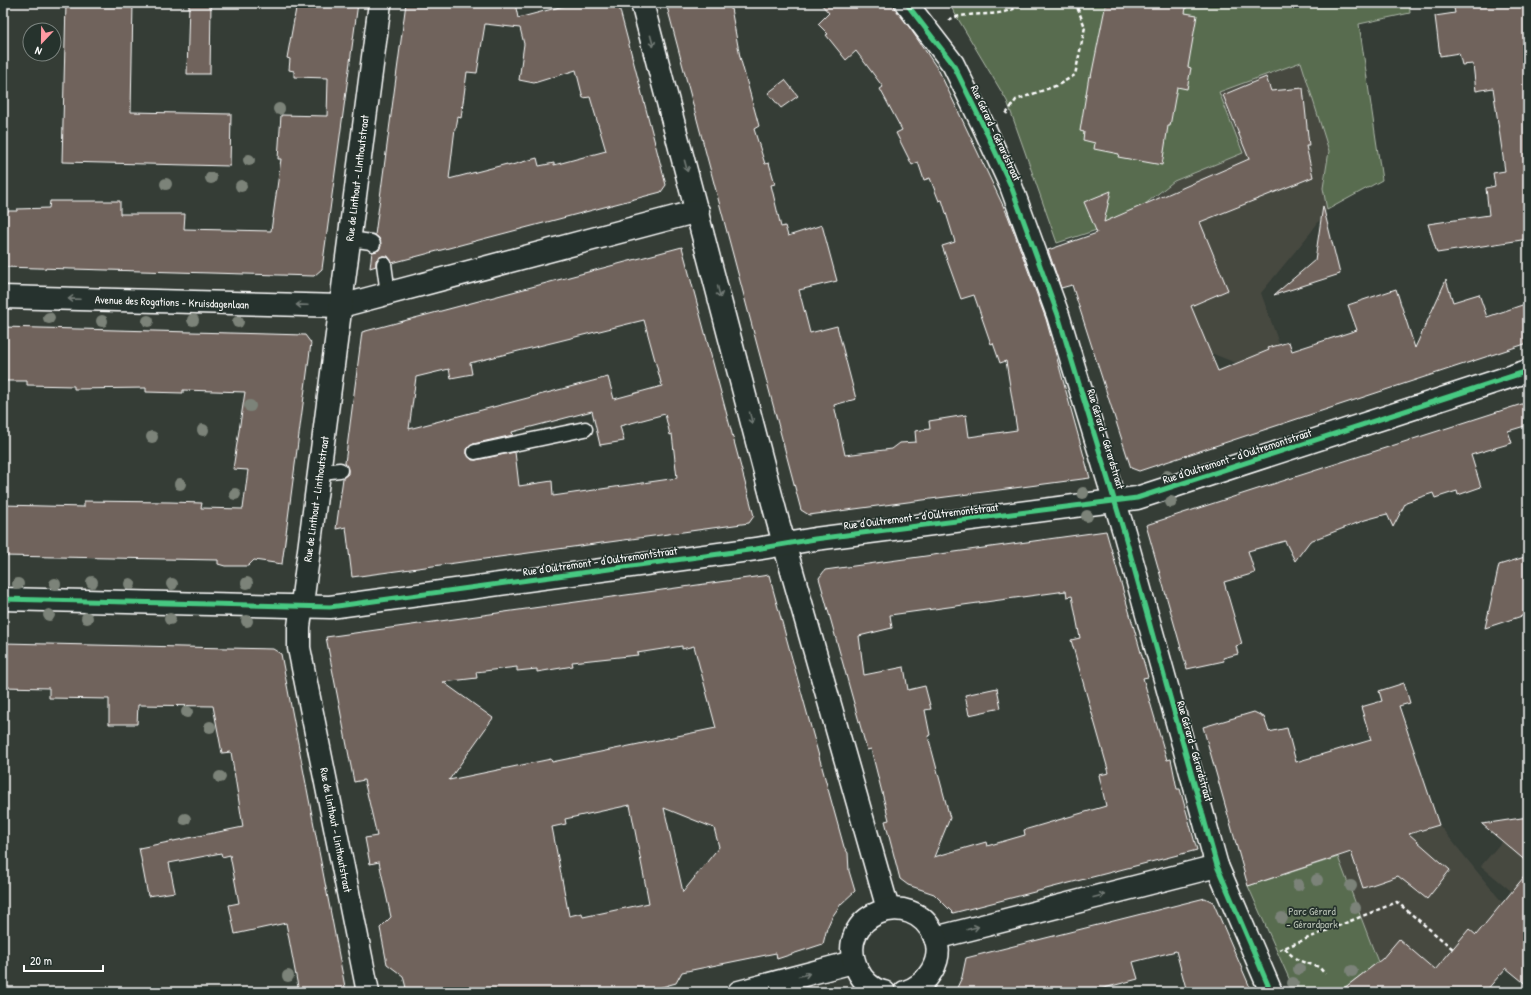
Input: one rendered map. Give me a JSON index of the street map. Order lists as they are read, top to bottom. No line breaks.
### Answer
{"streets":{"street":["Rue Gérard - Gérardstraat","Rue de Linthout - Linthoutstraat","Avenue des Rogations - Kruisdagenlaan","Rue d'Oultremont - d'Oultremontstraat"]},"crossings":[["Rue Gérard - Gérardstraat","Rue d'Oultremont - d'Oultremontstraat"],["Rue de Linthout - Linthoutstraat","Avenue des Rogations - Kruisdagenlaan"],["Rue de Linthout - Linthoutstraat","Rue d'Oultremont - d'Oultremontstraat"]],"one_way":["Avenue des Rogations - Kruisdagenlaan"],"parks":["Parc Gérard - Gérardpark"],"scale_bar":"20 m","north":"bottom"}
